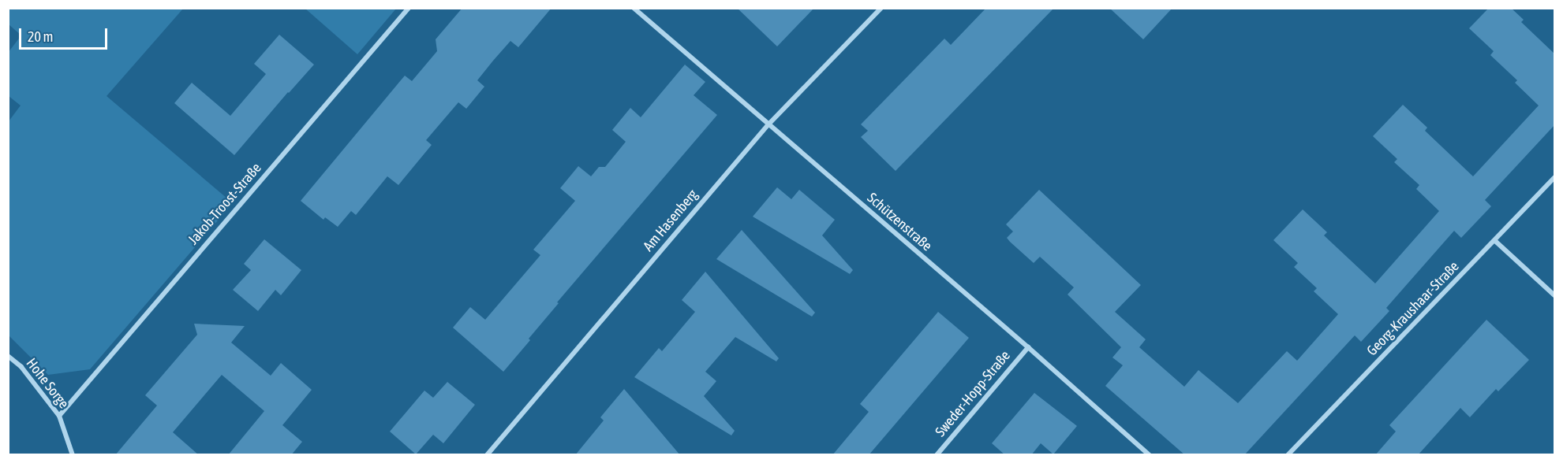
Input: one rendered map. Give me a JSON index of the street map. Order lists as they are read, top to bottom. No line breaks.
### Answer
{"streets":{"street":["Jakob-Troost-Straße","Am Hasenberg","Schützenstraße","Georg-Kraushaar-Straße","Hohe Sorge","Sweder-Hopp-Straße"]},"crossings":[["Jakob-Troost-Straße","Hohe Sorge"],["Am Hasenberg","Schützenstraße"],["Schützenstraße","Sweder-Hopp-Straße"]],"scale_bar":"20 m"}
